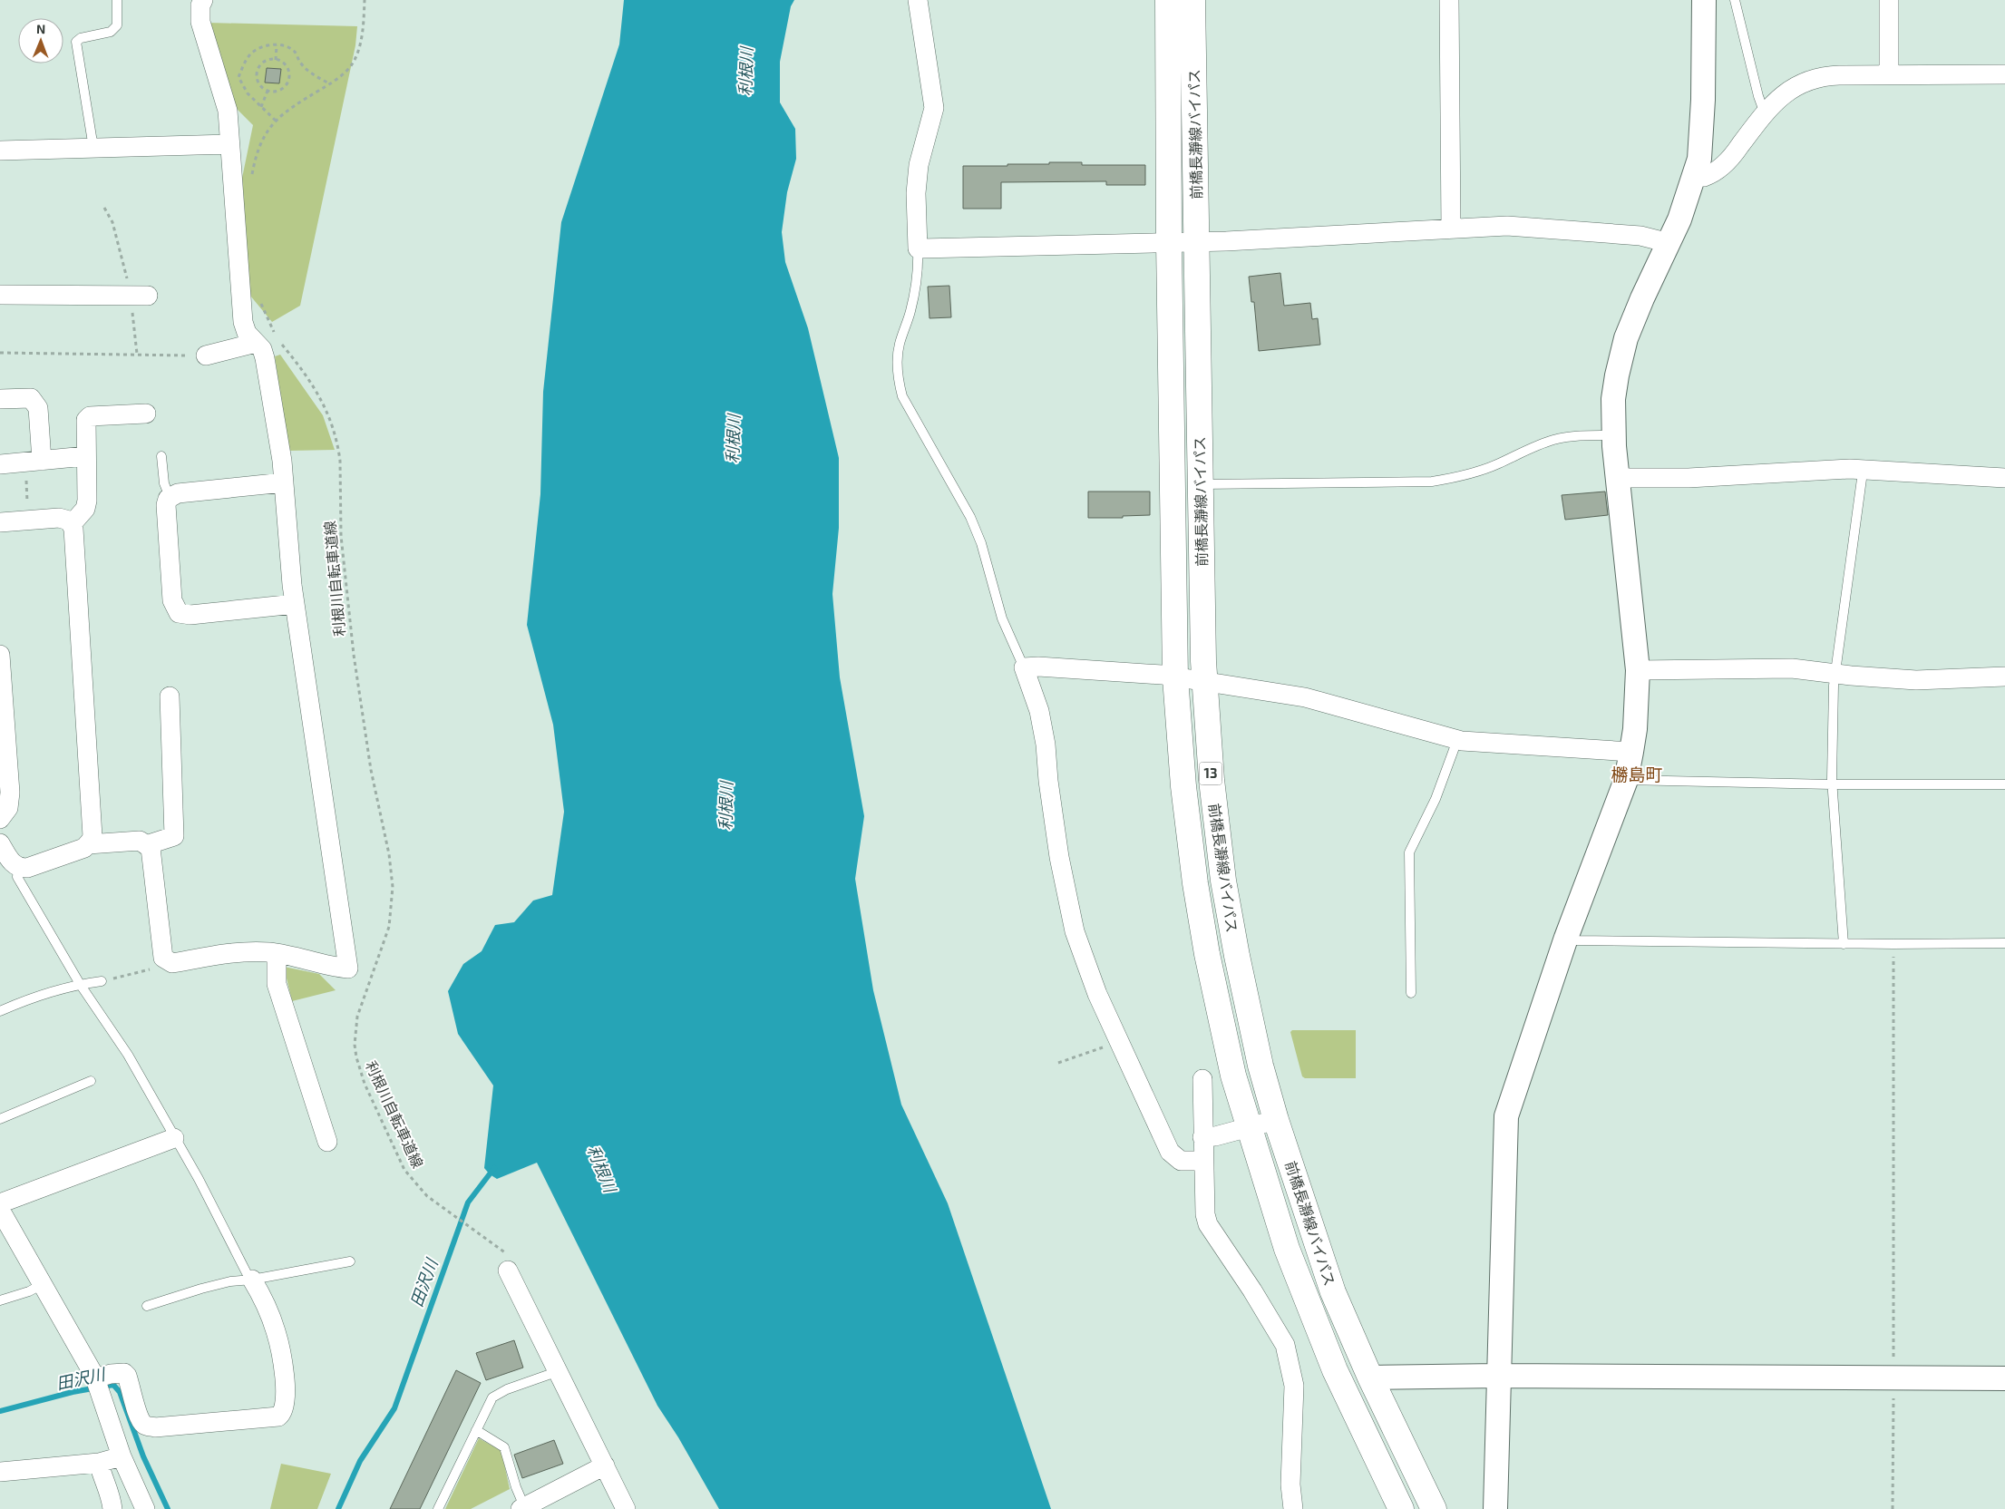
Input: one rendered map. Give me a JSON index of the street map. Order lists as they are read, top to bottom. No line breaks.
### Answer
{"streets":{"main road":["前橋長瀞線バイパス","13"],"path":["利根川自転車道線"]},"districts":["橳島町"],"water":["利根川","田沢川"],"north":"top"}
